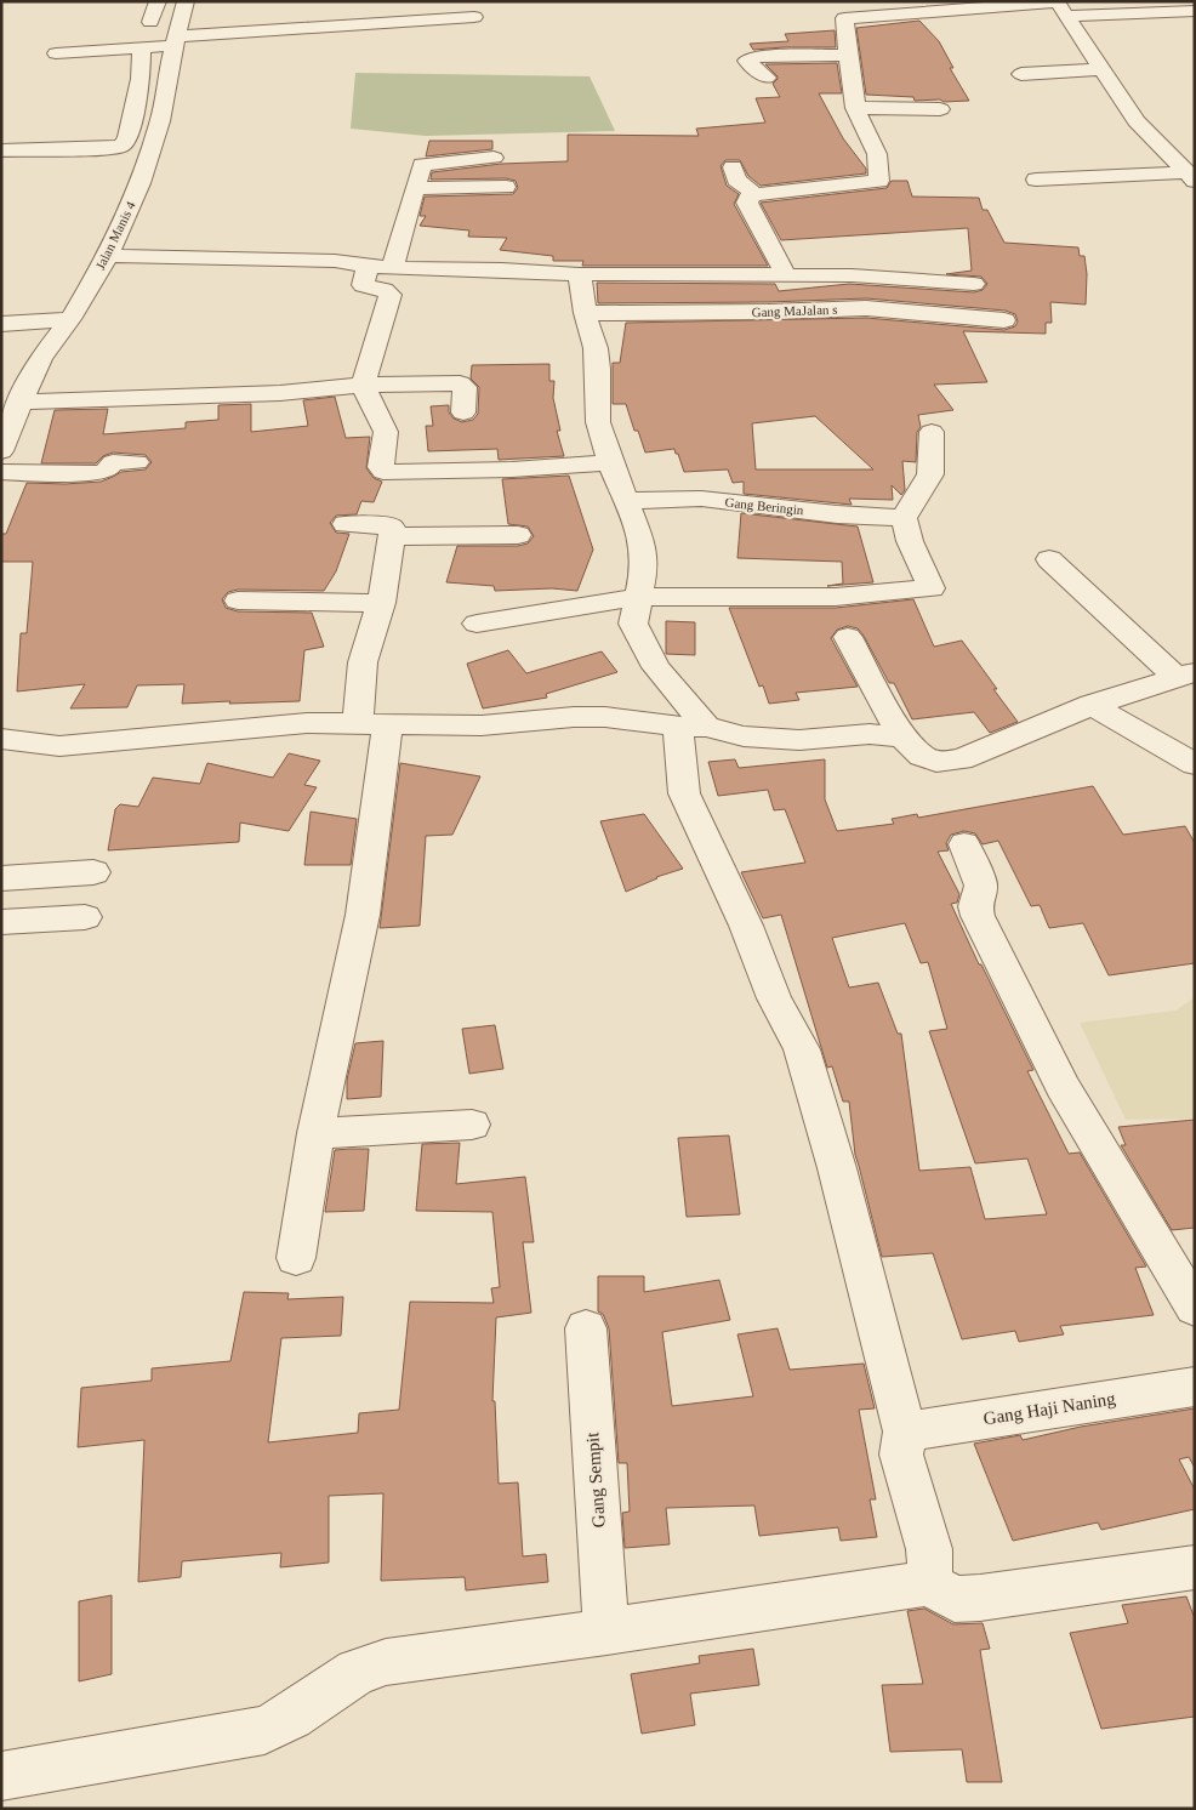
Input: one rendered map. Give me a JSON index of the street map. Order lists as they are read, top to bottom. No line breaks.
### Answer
{"streets":{"street":["Jalan Manis 4","Gang MaJalan s","Gang Beringin","Gang Haji Naning","Gang Sempit"]}}
